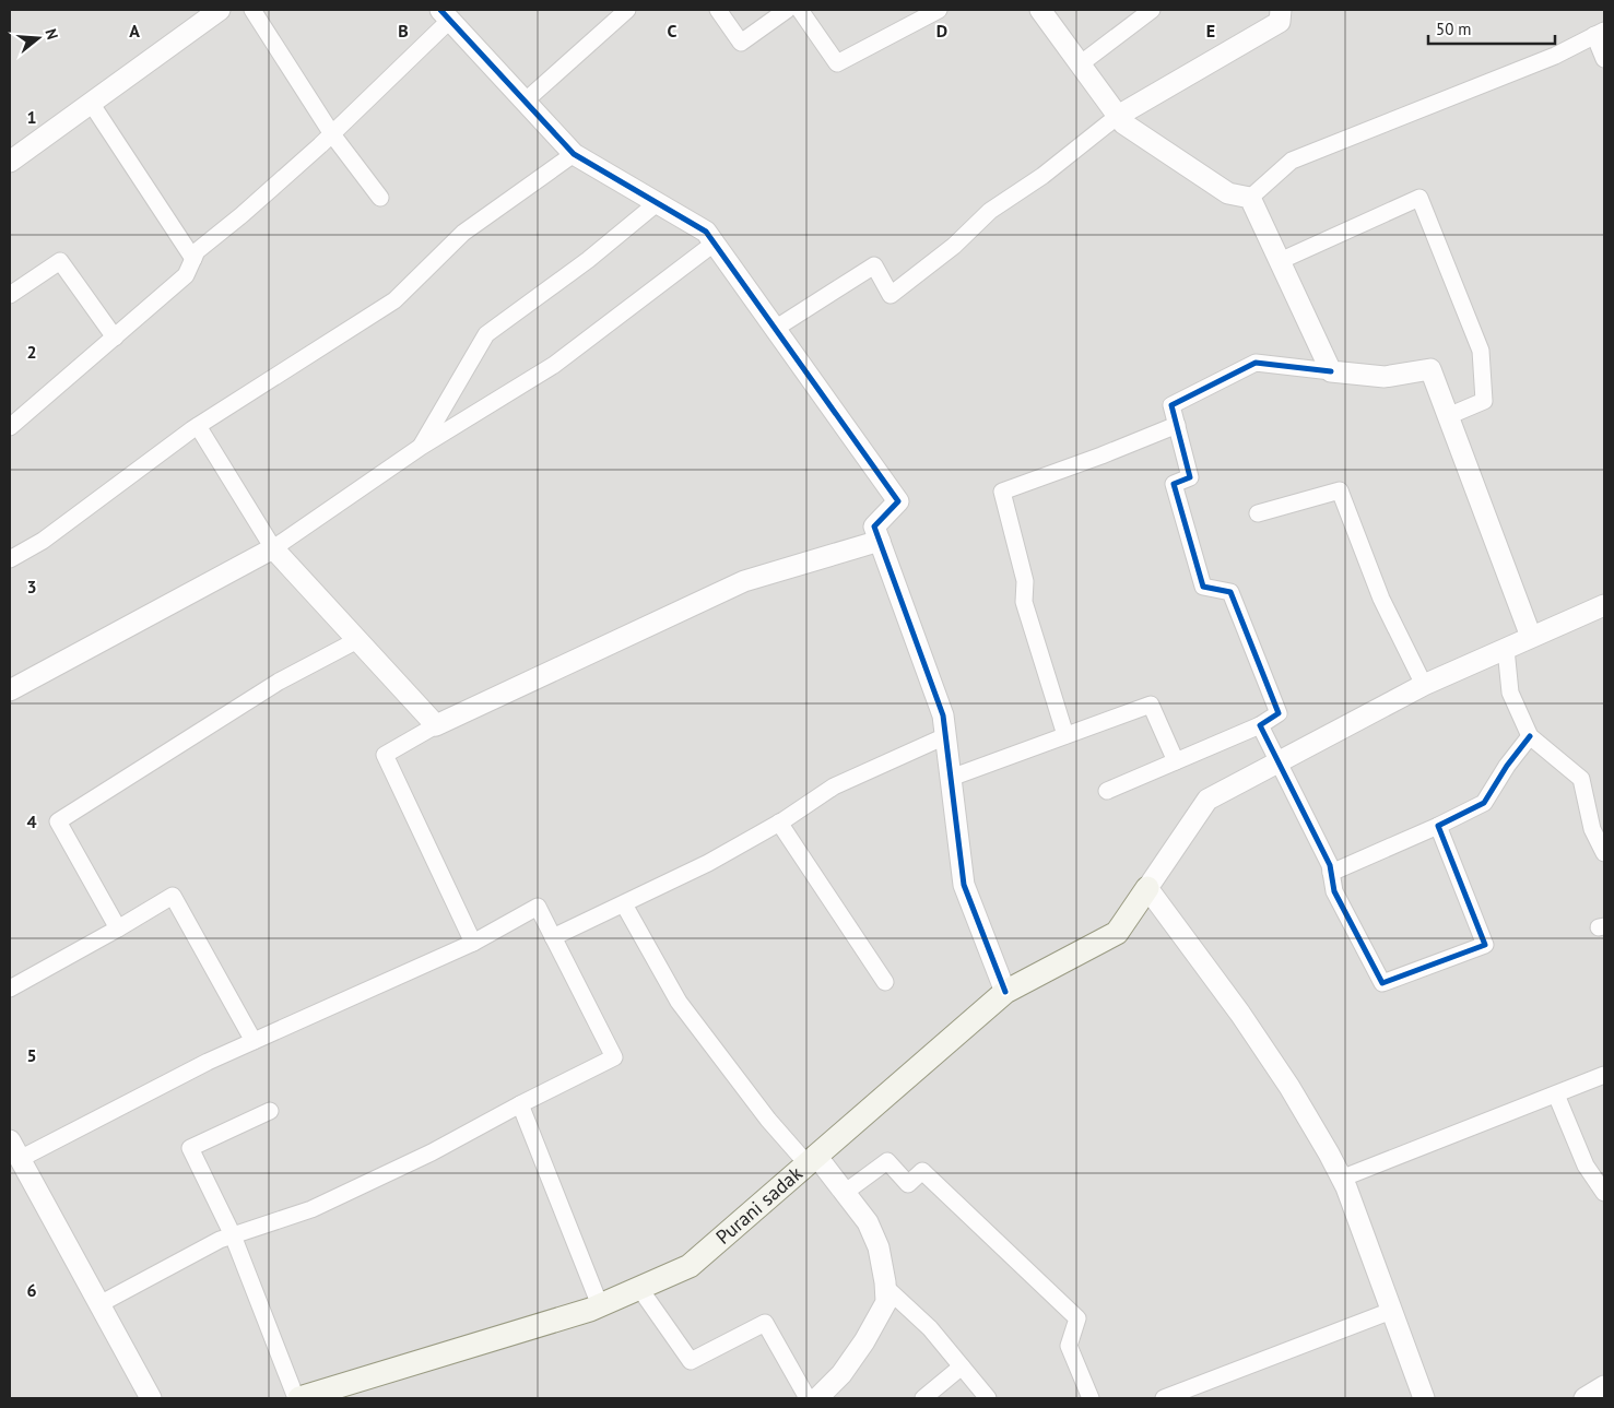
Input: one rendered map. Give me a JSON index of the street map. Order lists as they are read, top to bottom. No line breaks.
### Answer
{"streets":{"main road":["Purani sadak"]},"scale_bar":"50 m","north":"right","grid":{"columns":["A","B","C","D","E"],"rows":["1","2","3","4","5","6"]}}
